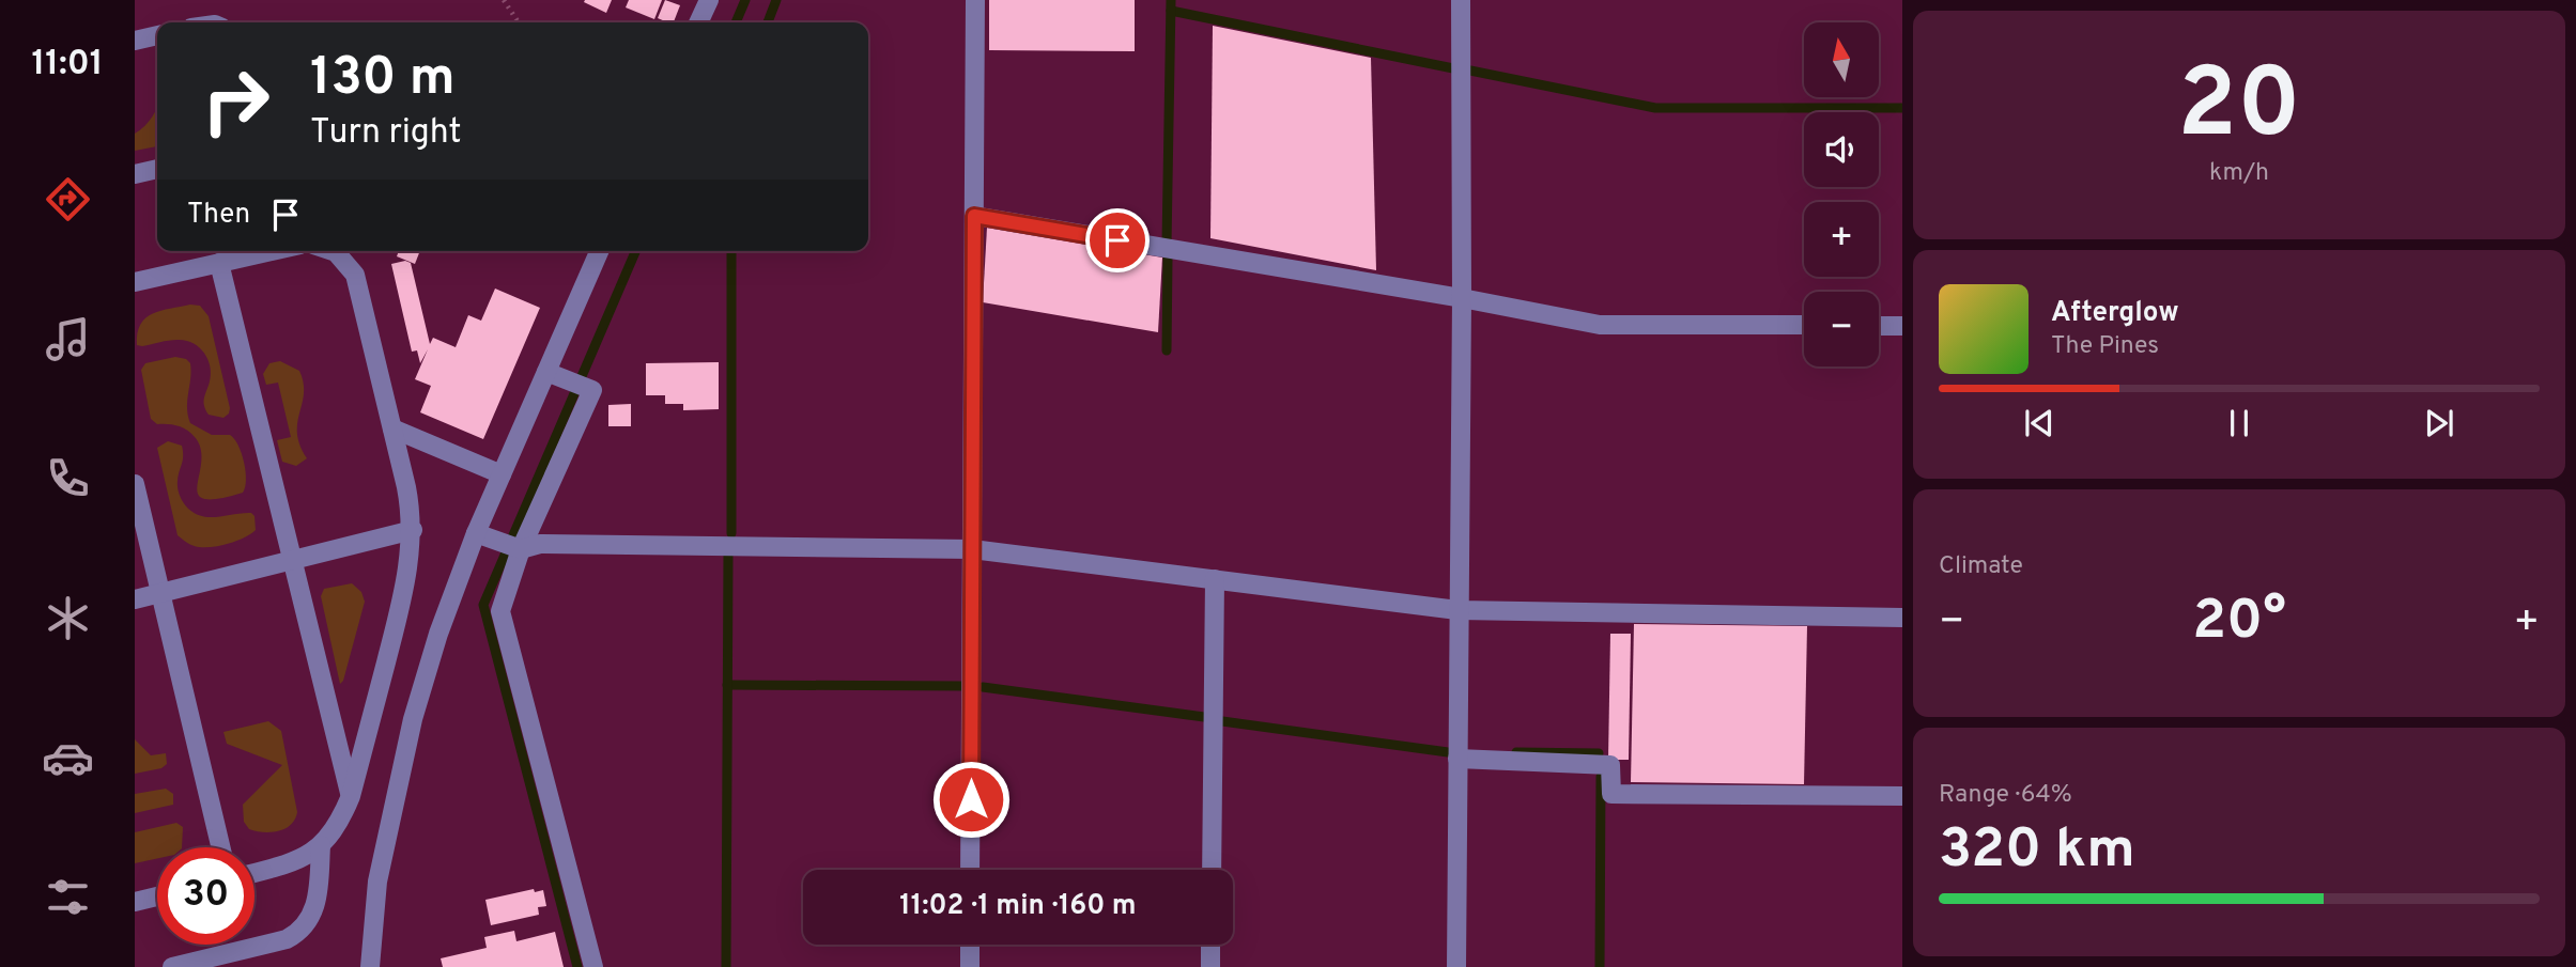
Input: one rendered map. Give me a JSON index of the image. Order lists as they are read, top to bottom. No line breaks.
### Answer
{"north":"top","page":{"tabs":"11:01","tile":[["20","km/h"],"Climate",["Range · 64%","320 km"]],"map_buttons":["+","−"],"turn":["130 m","Turn right"],"then":"Then","song":["Afterglow","The Pines"],"heat":["−","20°","+"],"limit":"30","trip":"11:02 · 1 min · 160 m"}}
